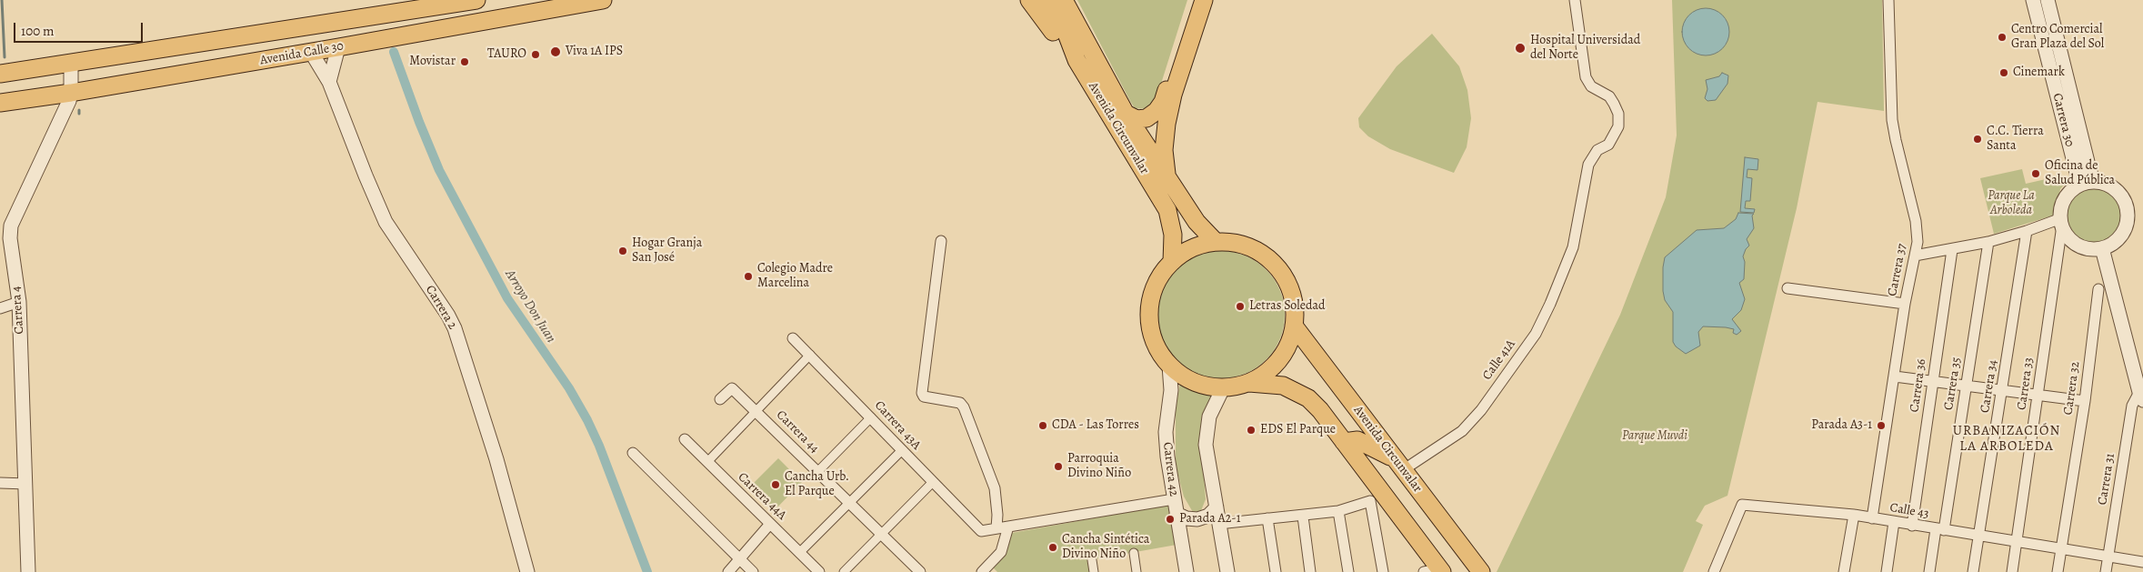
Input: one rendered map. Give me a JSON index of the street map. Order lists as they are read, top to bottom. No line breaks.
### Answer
{"streets":{"highway":["Avenida Calle 30","Avenida Circunvalar"],"street":["Carrera 30","Carrera 37","Carrera 2","Carrera 4","Calle 41A","Carrera 35","Carrera 33","Carrera 36","Carrera 34","Carrera 32","Carrera 43A","Carrera 44","Carrera 42","Carrera 31","Carrera 44A","Calle 43"]},"crossings":[["Avenida Calle 30","Carrera 2"],["Avenida Calle 30","Carrera 4"],["Carrera 30","Carrera 33"],["Avenida Circunvalar","Calle 41A"],["Avenida Circunvalar","Carrera 42"],["Carrera 37","Calle 43"],["Carrera 35","Calle 43"],["Carrera 33","Calle 43"],["Carrera 36","Calle 43"],["Carrera 34","Calle 43"],["Carrera 32","Calle 43"],["Carrera 31","Calle 43"]],"districts":["URBANIZACIÓN LA ARBOLEDA"],"water":["Arroyo Don Juan"],"parks":["Parque La Arboleda","Parque Muvdi"],"places":["Centro Comercial Gran Plaza del Sol","Hospital Universidad del Norte","Viva 1A IPS","TAURO","Movistar","Cinemark","C.C. Tierra Santa","Oficina de Salud Pública","Hogar Granja San José","Colegio Madre Marcelina","Letras Soledad","CDA - Las Torres","Parada A3-1","EDS El Parque","Parroquia Divino Niño","Cancha Urb. El Parque","Parada A2-1","Cancha Sintética Divino Niño"],"scale_bar":"100 m"}
